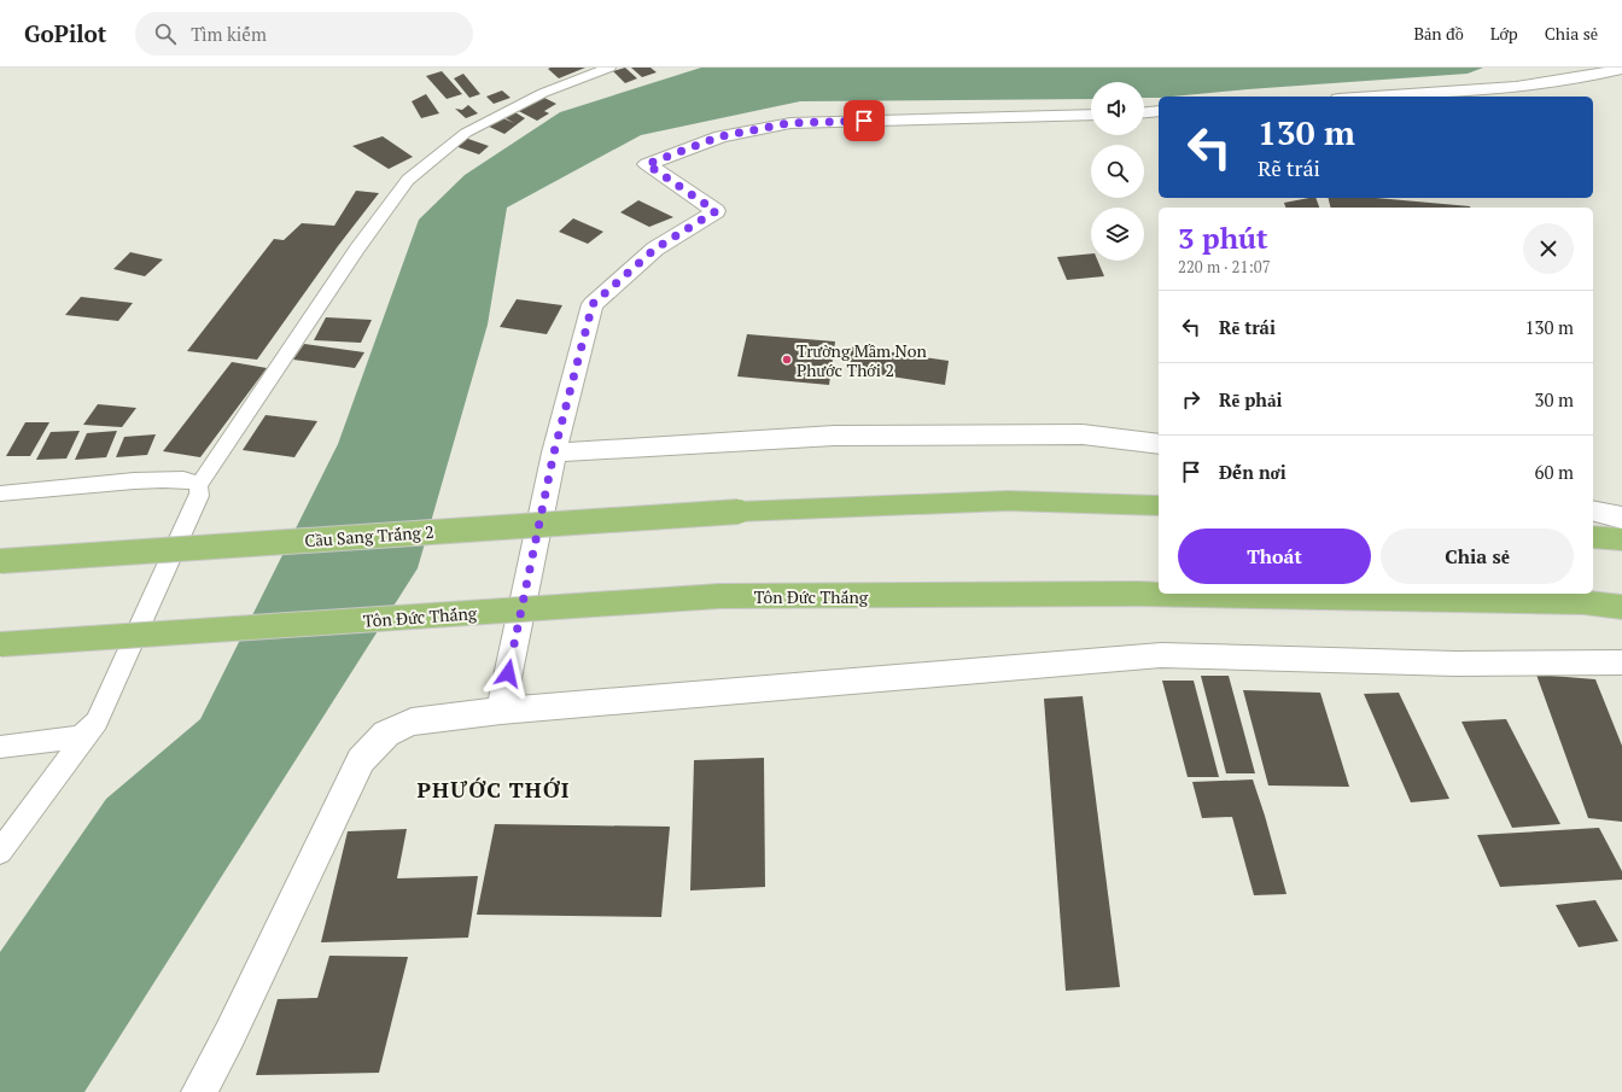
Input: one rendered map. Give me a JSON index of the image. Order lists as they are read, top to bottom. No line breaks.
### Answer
{"streets":{"highway":["Cầu Sang Trắng 2","Tôn Đức Thắng"]},"districts":["PHƯỚC THỚI"],"places":["Trường Mầm Non Phước Thới 2"],"page":{"header":"GoPilot","search":"Tìm kiếm","nav":["Bản đồ","Lớp","Chia sẻ"],"turn":["130 m","Rẽ trái"],"heading":["3 phút","220 m · 21:07"],"list":[{"name":"Rẽ trái","value":"130 m"},{"name":"Rẽ phải","value":"30 m"},{"name":"Đến nơi","value":"60 m"}],"buttons":["Thoát","Chia sẻ"]}}
